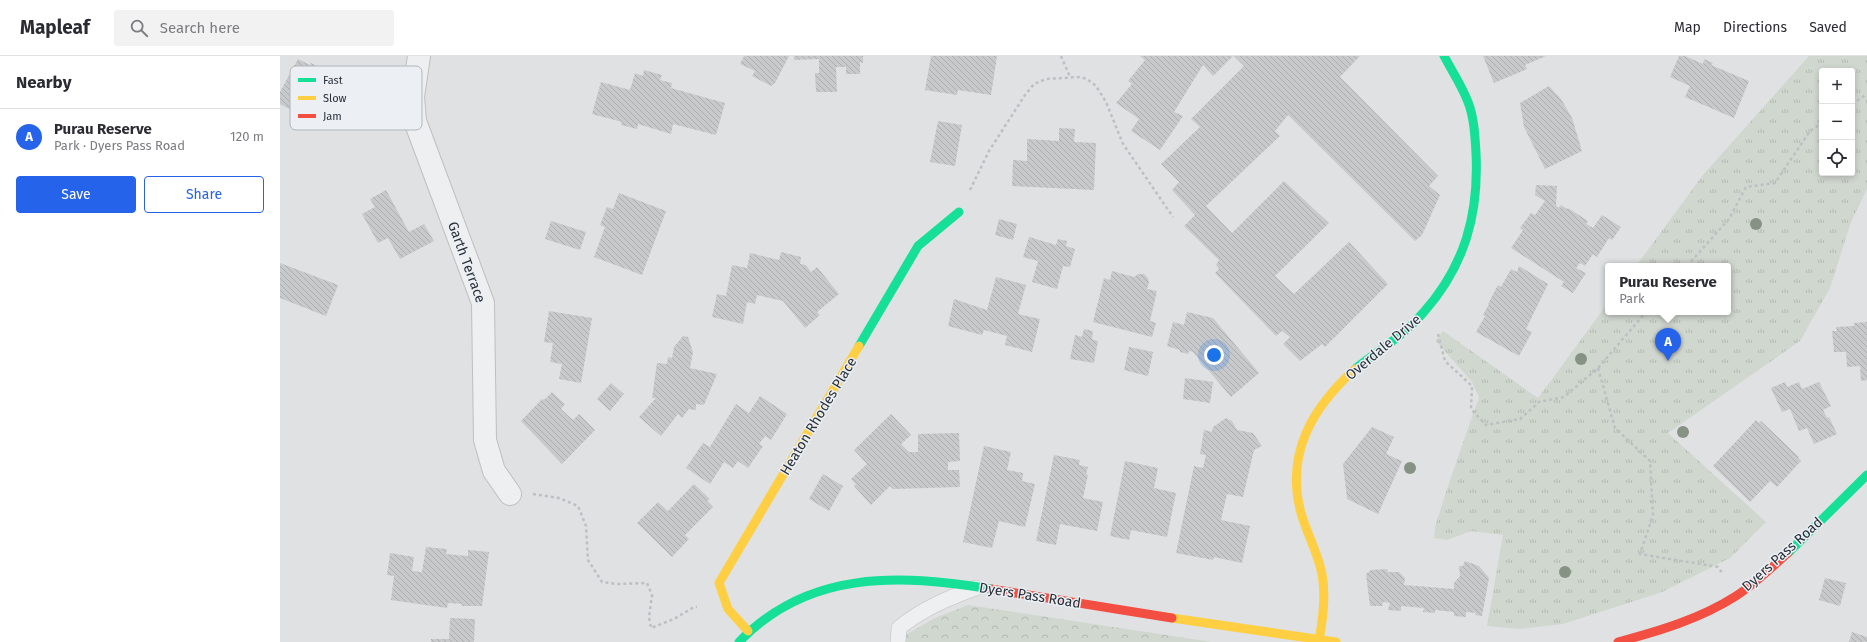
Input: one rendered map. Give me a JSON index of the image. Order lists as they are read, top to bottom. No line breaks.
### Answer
{"streets":{"street":["Garth Terrace","Overdale Drive","Heaton Rhodes Place","Dyers Pass Road"]},"crossings":[["Overdale Drive","Dyers Pass Road"],["Heaton Rhodes Place","Dyers Pass Road"]],"legend":["Fast","Slow","Jam"],"page":{"header":"Mapleaf","search":"Search here","nav":["Map","Directions","Saved"],"heading":"Nearby","map_buttons":["+","−"],"list":[{"mark":"A","name":"Purau Reserve","note":"Park · Dyers Pass Road","value":"120 m"}],"buttons":["Save","Share"],"popup":["Purau Reserve","Park"],"pins":"A"}}
